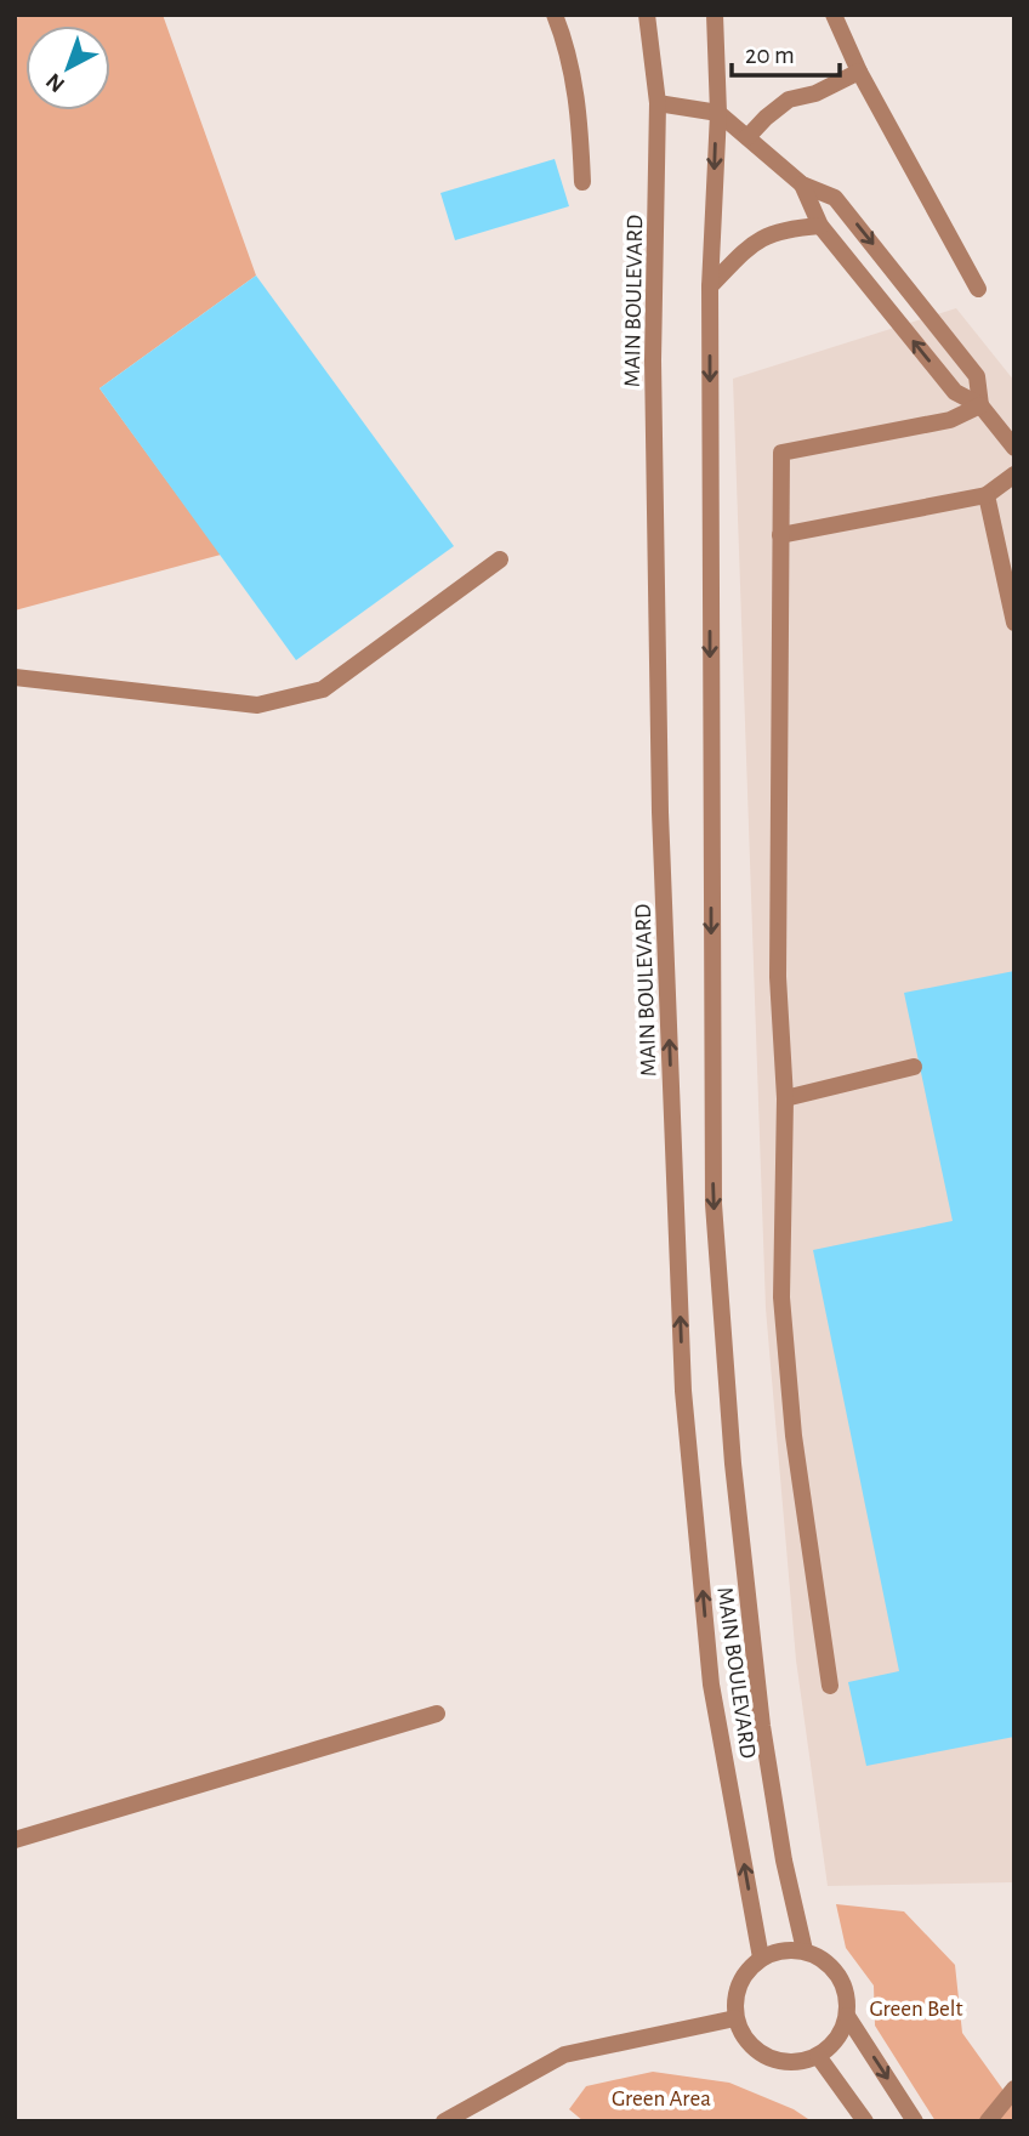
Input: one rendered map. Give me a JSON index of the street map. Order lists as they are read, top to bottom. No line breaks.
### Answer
{"streets":{"street":["MAIN BOULEVARD"]},"parks":["Green Belt","Green Area"],"scale_bar":"20 m","north":"bottom left"}
